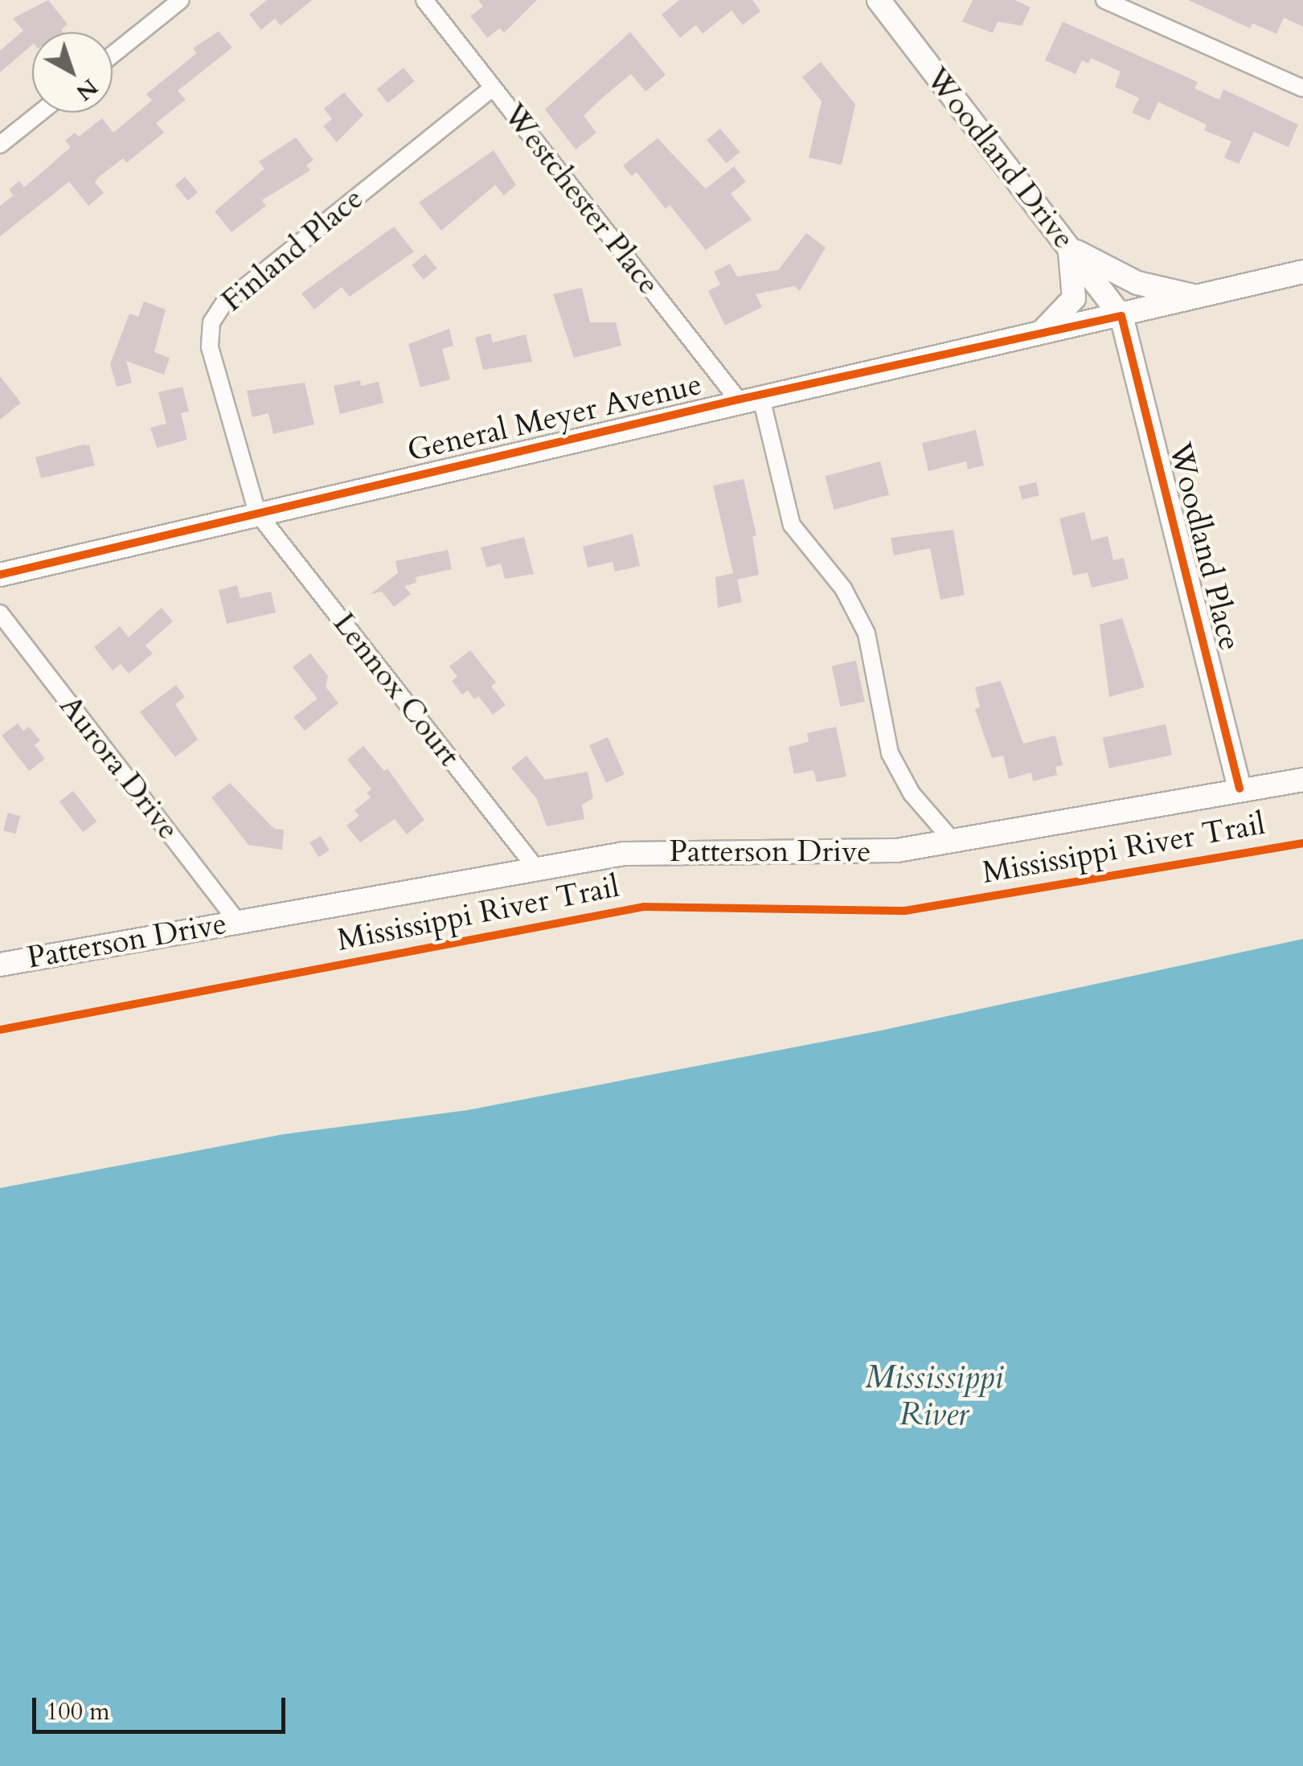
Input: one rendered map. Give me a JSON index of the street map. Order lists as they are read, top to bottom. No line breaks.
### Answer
{"streets":{"street":["Woodland Drive","Westchester Place","Finland Place","General Meyer Avenue","Woodland Place","Lennox Court","Aurora Drive","Patterson Drive"],"cycle path":["Mississippi River Trail"]},"crossings":[["Woodland Drive","General Meyer Avenue"],["Woodland Drive","Woodland Place"],["Westchester Place","Finland Place"],["Westchester Place","General Meyer Avenue"],["Westchester Place","Patterson Drive"],["Finland Place","General Meyer Avenue"],["Finland Place","Lennox Court"],["General Meyer Avenue","Woodland Place"],["General Meyer Avenue","Lennox Court"],["Woodland Place","Patterson Drive"],["Lennox Court","Patterson Drive"],["Aurora Drive","Patterson Drive"]],"water":["Mississippi River"],"scale_bar":"100 m","north":"bottom right"}
